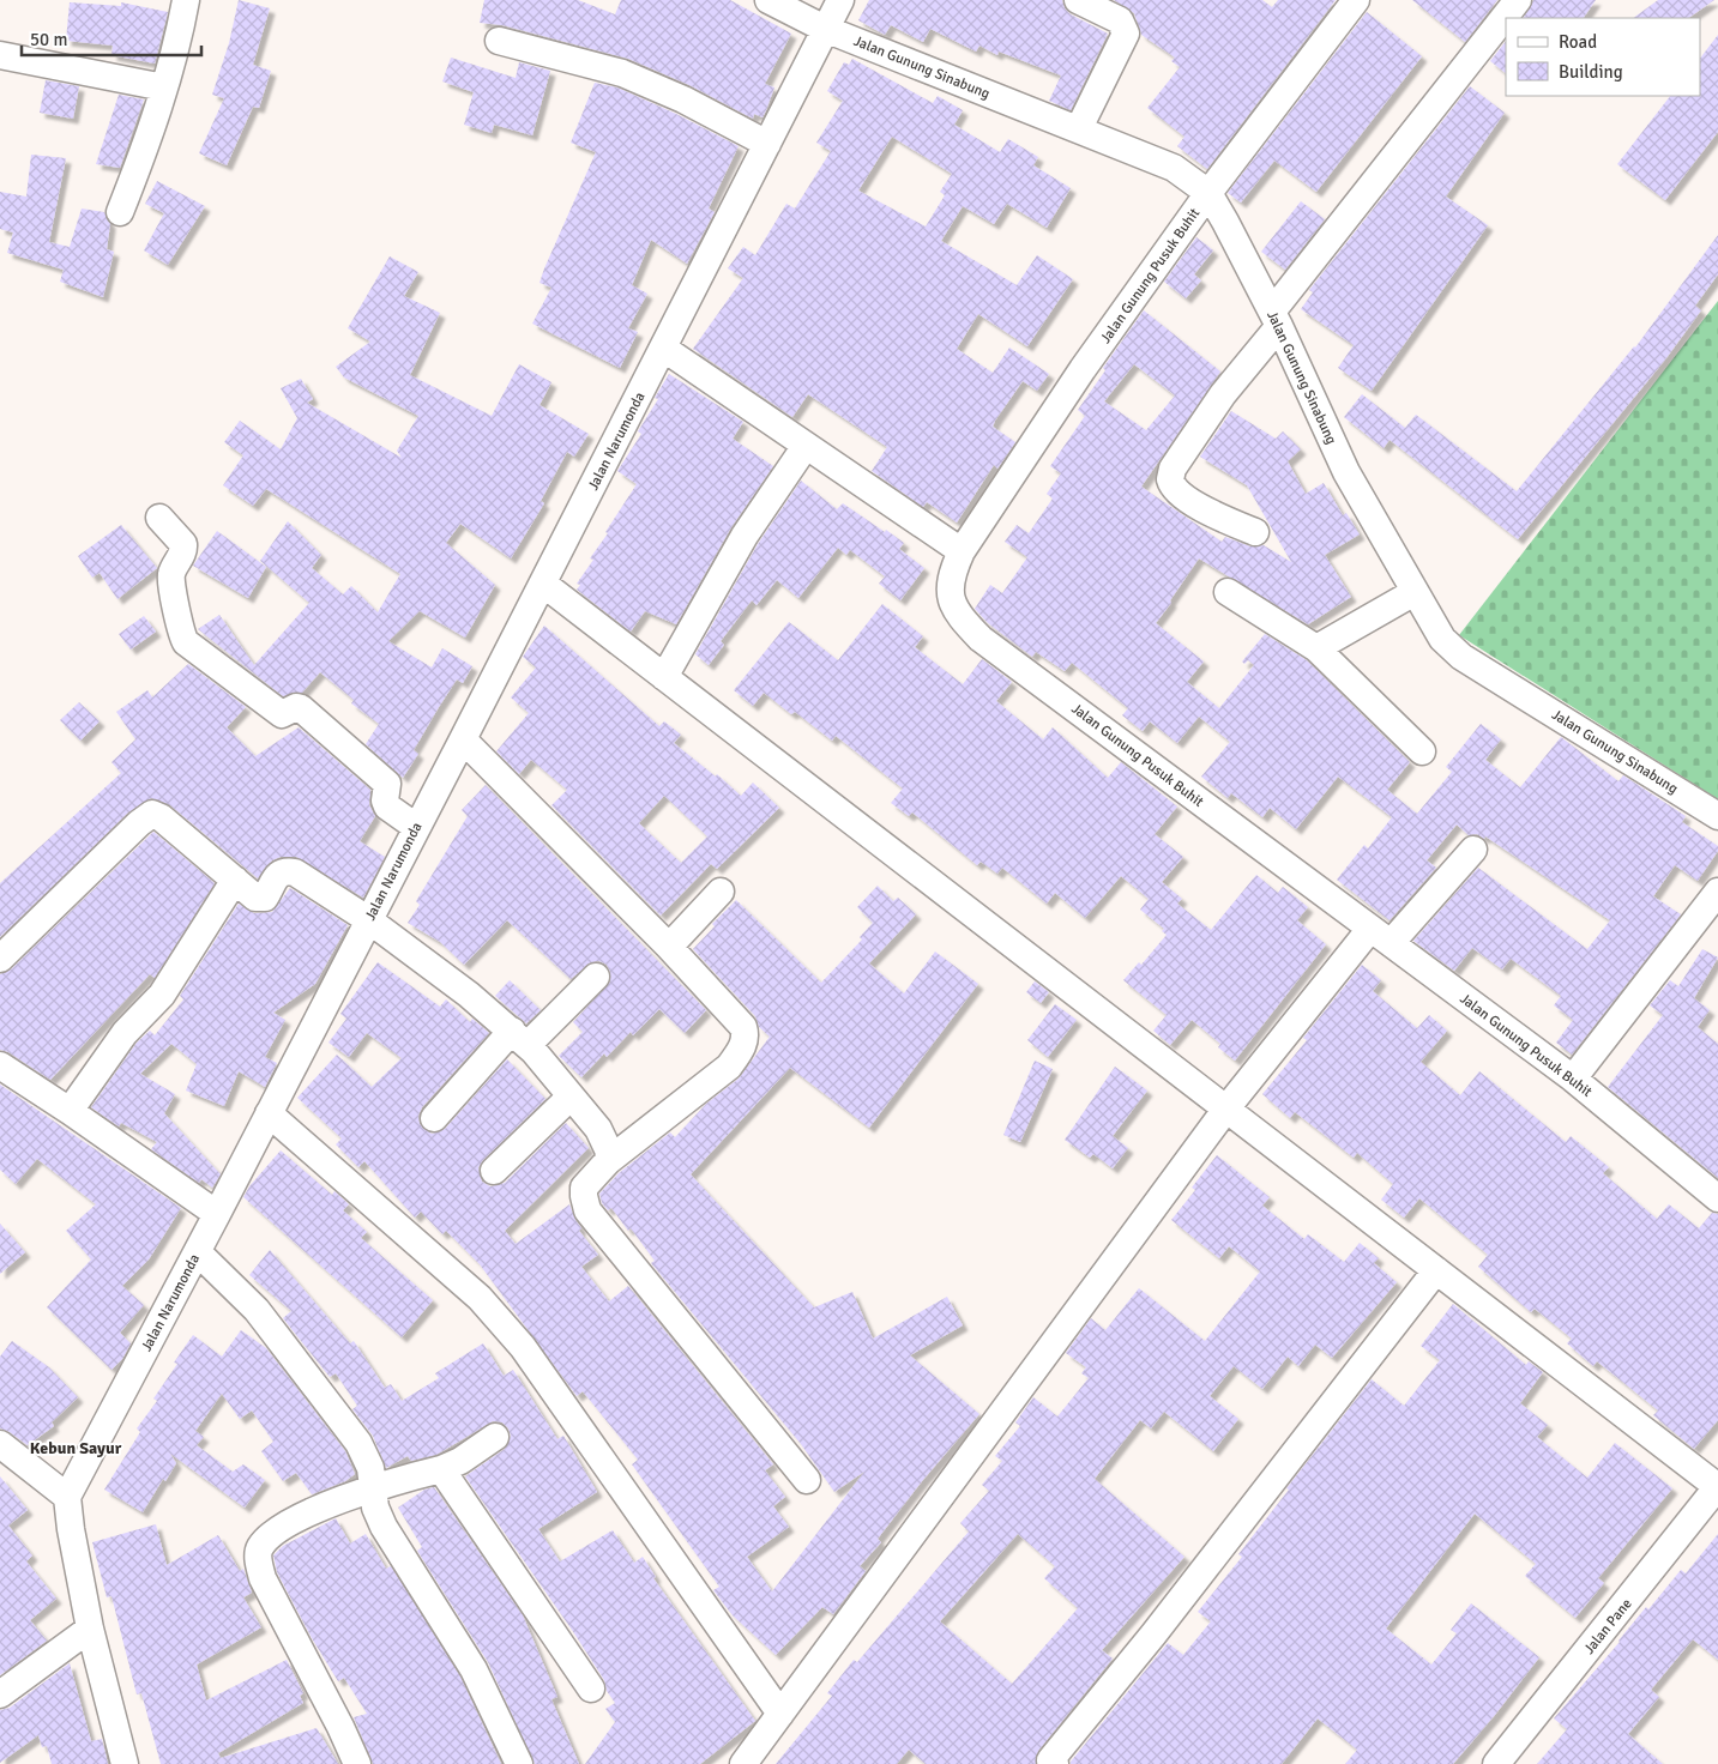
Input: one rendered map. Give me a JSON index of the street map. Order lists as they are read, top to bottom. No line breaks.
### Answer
{"streets":{"street":["Jalan Gunung Sinabung","Jalan Gunung Pusuk Buhit","Jalan Narumonda","Jalan Pane"]},"crossings":[["Jalan Gunung Sinabung","Jalan Gunung Pusuk Buhit"],["Jalan Gunung Sinabung","Jalan Narumonda"]],"districts":["Kebun Sayur"],"legend":["Road","Building"],"scale_bar":"50 m"}
